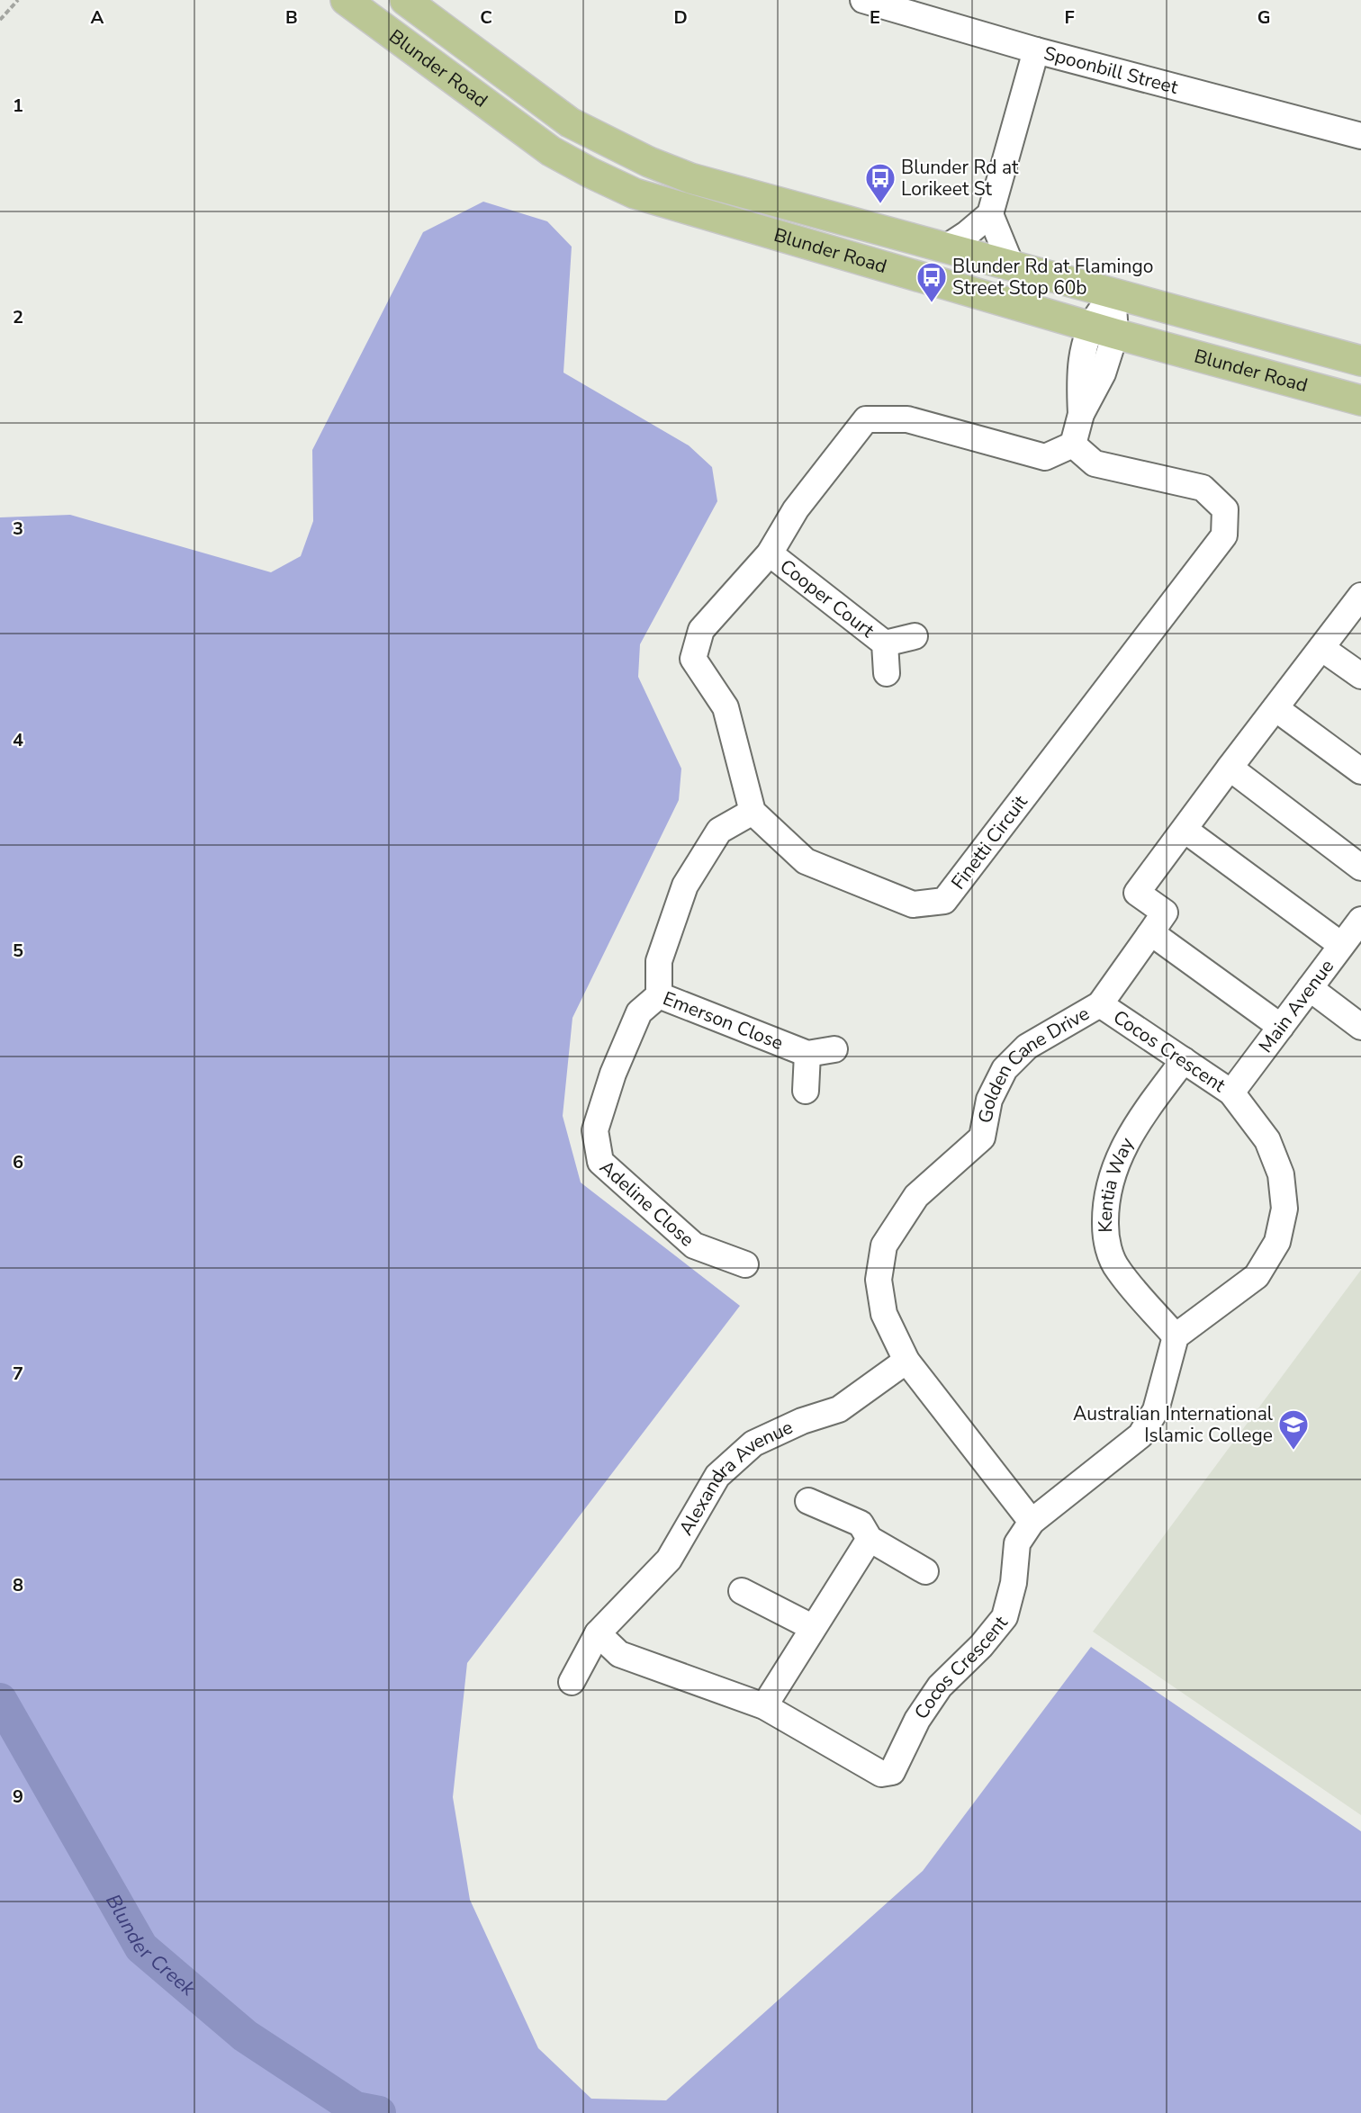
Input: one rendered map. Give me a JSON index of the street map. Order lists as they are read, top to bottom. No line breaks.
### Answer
{"streets":{"main road":["Blunder Road"],"street":["Spoonbill Street","Cooper Court","Finetti Circuit","Main Avenue","Emerson Close","Cocos Crescent","Golden Cane Drive","Kentia Way","Adeline Close","Alexandra Avenue"]},"crossings":[["Finetti Circuit","Emerson Close"],["Main Avenue","Cocos Crescent"],["Emerson Close","Adeline Close"],["Cocos Crescent","Golden Cane Drive"],["Cocos Crescent","Kentia Way"],["Cocos Crescent","Alexandra Avenue"],["Golden Cane Drive","Alexandra Avenue"]],"water":["Blunder Creek"],"places":{"bus stop":["Blunder Rd at Lorikeet St","Blunder Rd at Flamingo Street Stop 60b"],"school or university":["Australian International Islamic College"]},"grid":{"columns":["A","B","C","D","E","F","G"],"rows":["1","2","3","4","5","6","7","8","9"]}}
